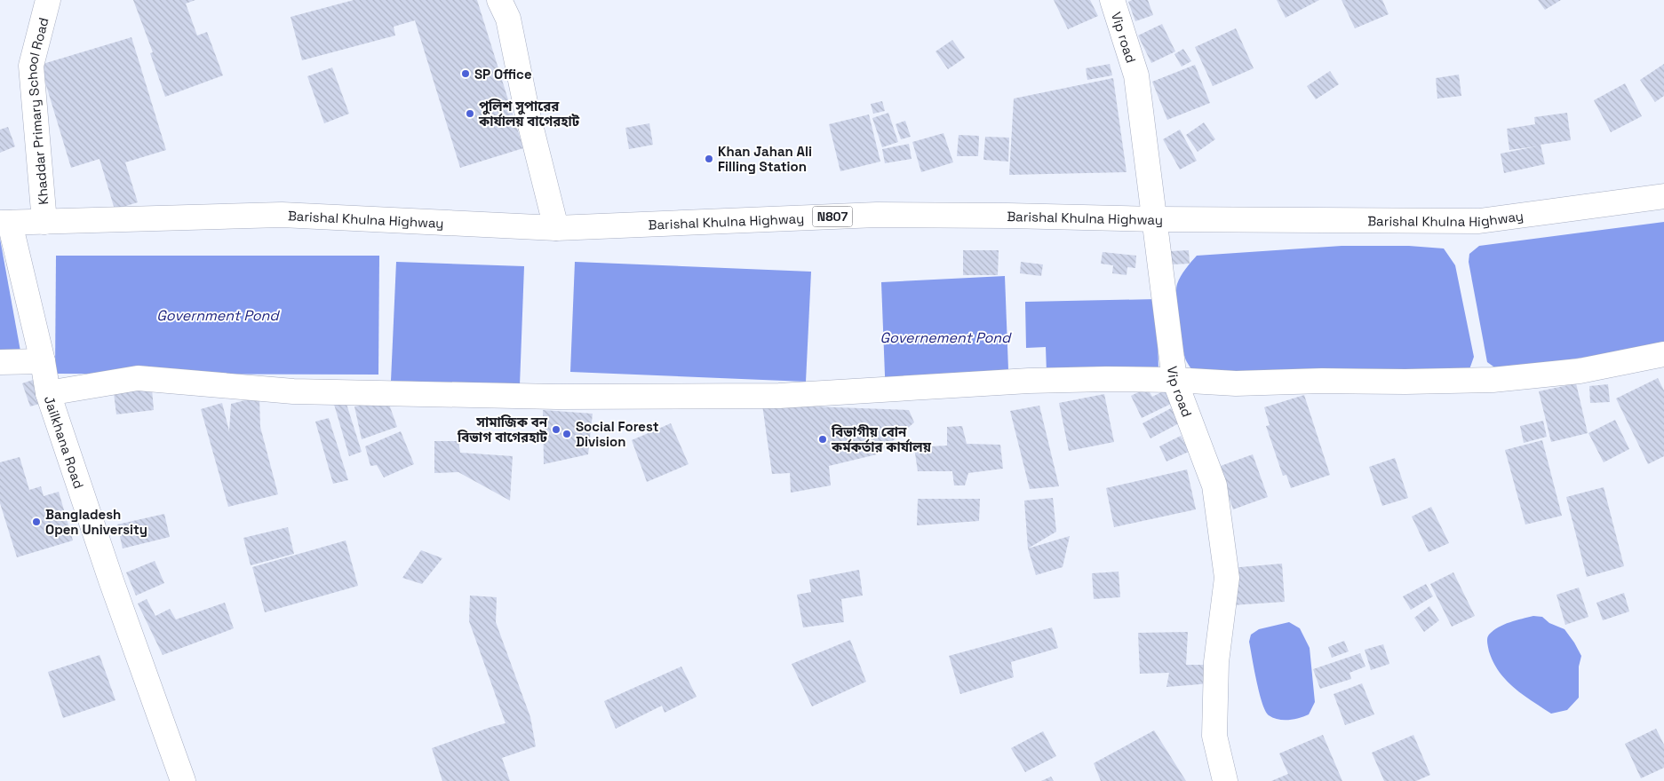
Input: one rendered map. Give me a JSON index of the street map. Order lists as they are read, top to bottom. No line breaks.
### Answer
{"streets":{"main road":["Vip road","Khaddar Primary School Road","N807","Barishal Khulna Highway","Jailkhana Road"]},"crossings":[["Vip road","Barishal Khulna Highway"],["Khaddar Primary School Road","Barishal Khulna Highway"],["Barishal Khulna Highway","Jailkhana Road"]],"water":["Government Pond","Governement Pond"],"places":["SP Office","পুলিশ সুপারের কার্যালয় বাগেরহাট","Khan Jahan Ali Filling Station","সামাজিক বন বিভাগ বাগেরহাট","Social Forest Division","বিভাগীয় বোন কর্মকর্তার কার্যালয়","Bangladesh Open University"]}
